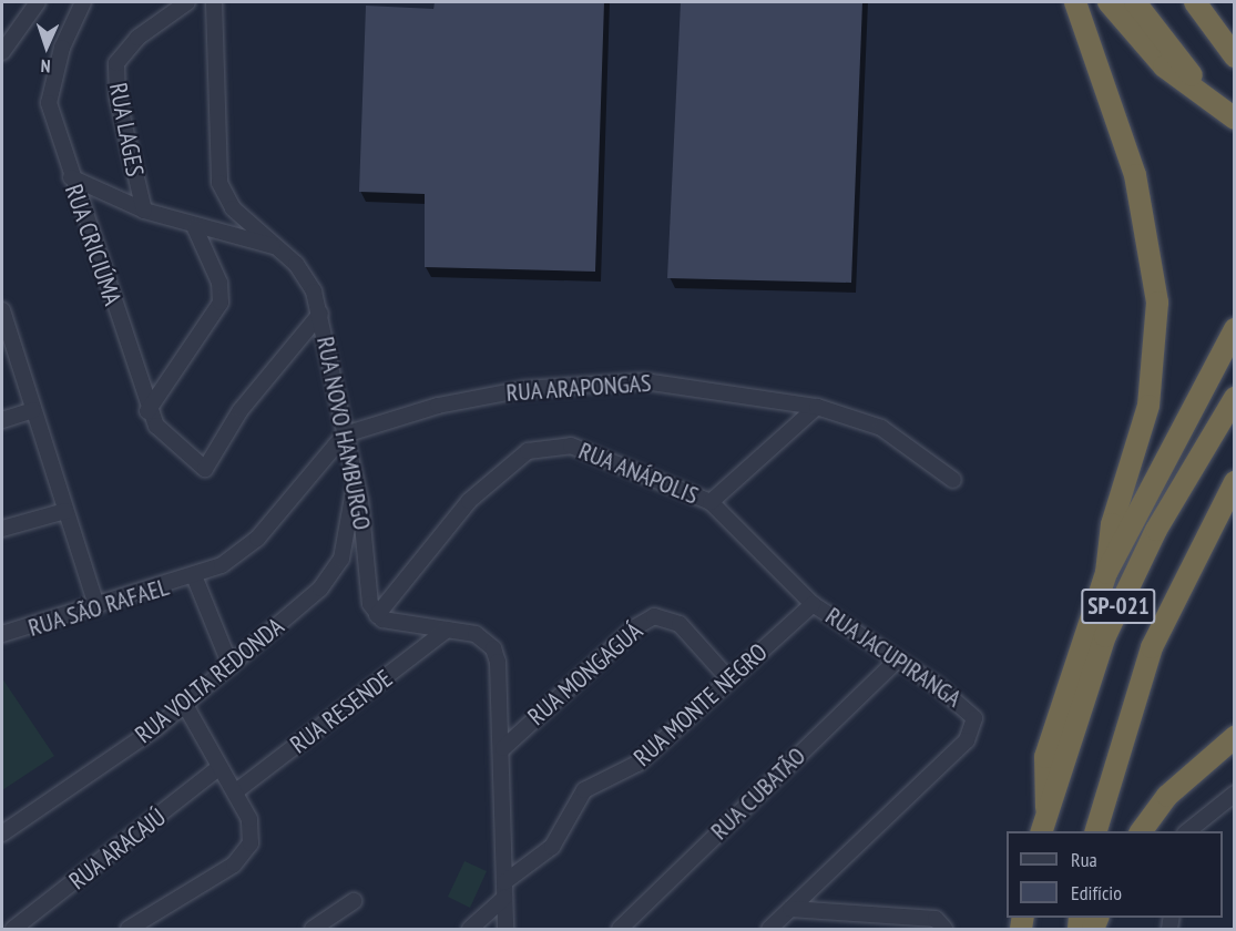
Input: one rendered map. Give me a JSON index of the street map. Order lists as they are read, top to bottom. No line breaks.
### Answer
{"streets":{"highway":["SP-021"],"street":["RUA LAGES","RUA CRICIÚMA","RUA ARAPONGAS","RUA NOVO HAMBURGO","RUA ANÁPOLIS","RUA SÃO RAFAEL","RUA JACUPIRANGA","RUA MONGAGUÁ","RUA VOLTA REDONDA","RUA MONTE NEGRO","RUA RESENDE","RUA CUBATÃO","RUA ARACAJÚ"]},"crossings":[["RUA CRICIÚMA","RUA NOVO HAMBURGO"],["RUA ARAPONGAS","RUA NOVO HAMBURGO"],["RUA ARAPONGAS","RUA ANÁPOLIS"],["RUA ARAPONGAS","RUA SÃO RAFAEL"],["RUA NOVO HAMBURGO","RUA ANÁPOLIS"],["RUA NOVO HAMBURGO","RUA SÃO RAFAEL"],["RUA NOVO HAMBURGO","RUA VOLTA REDONDA"],["RUA ANÁPOLIS","RUA JACUPIRANGA"],["RUA JACUPIRANGA","RUA MONTE NEGRO"],["RUA JACUPIRANGA","RUA CUBATÃO"],["RUA MONGAGUÁ","RUA MONTE NEGRO"]],"legend":["Rua","Edifício"],"north":"bottom"}
